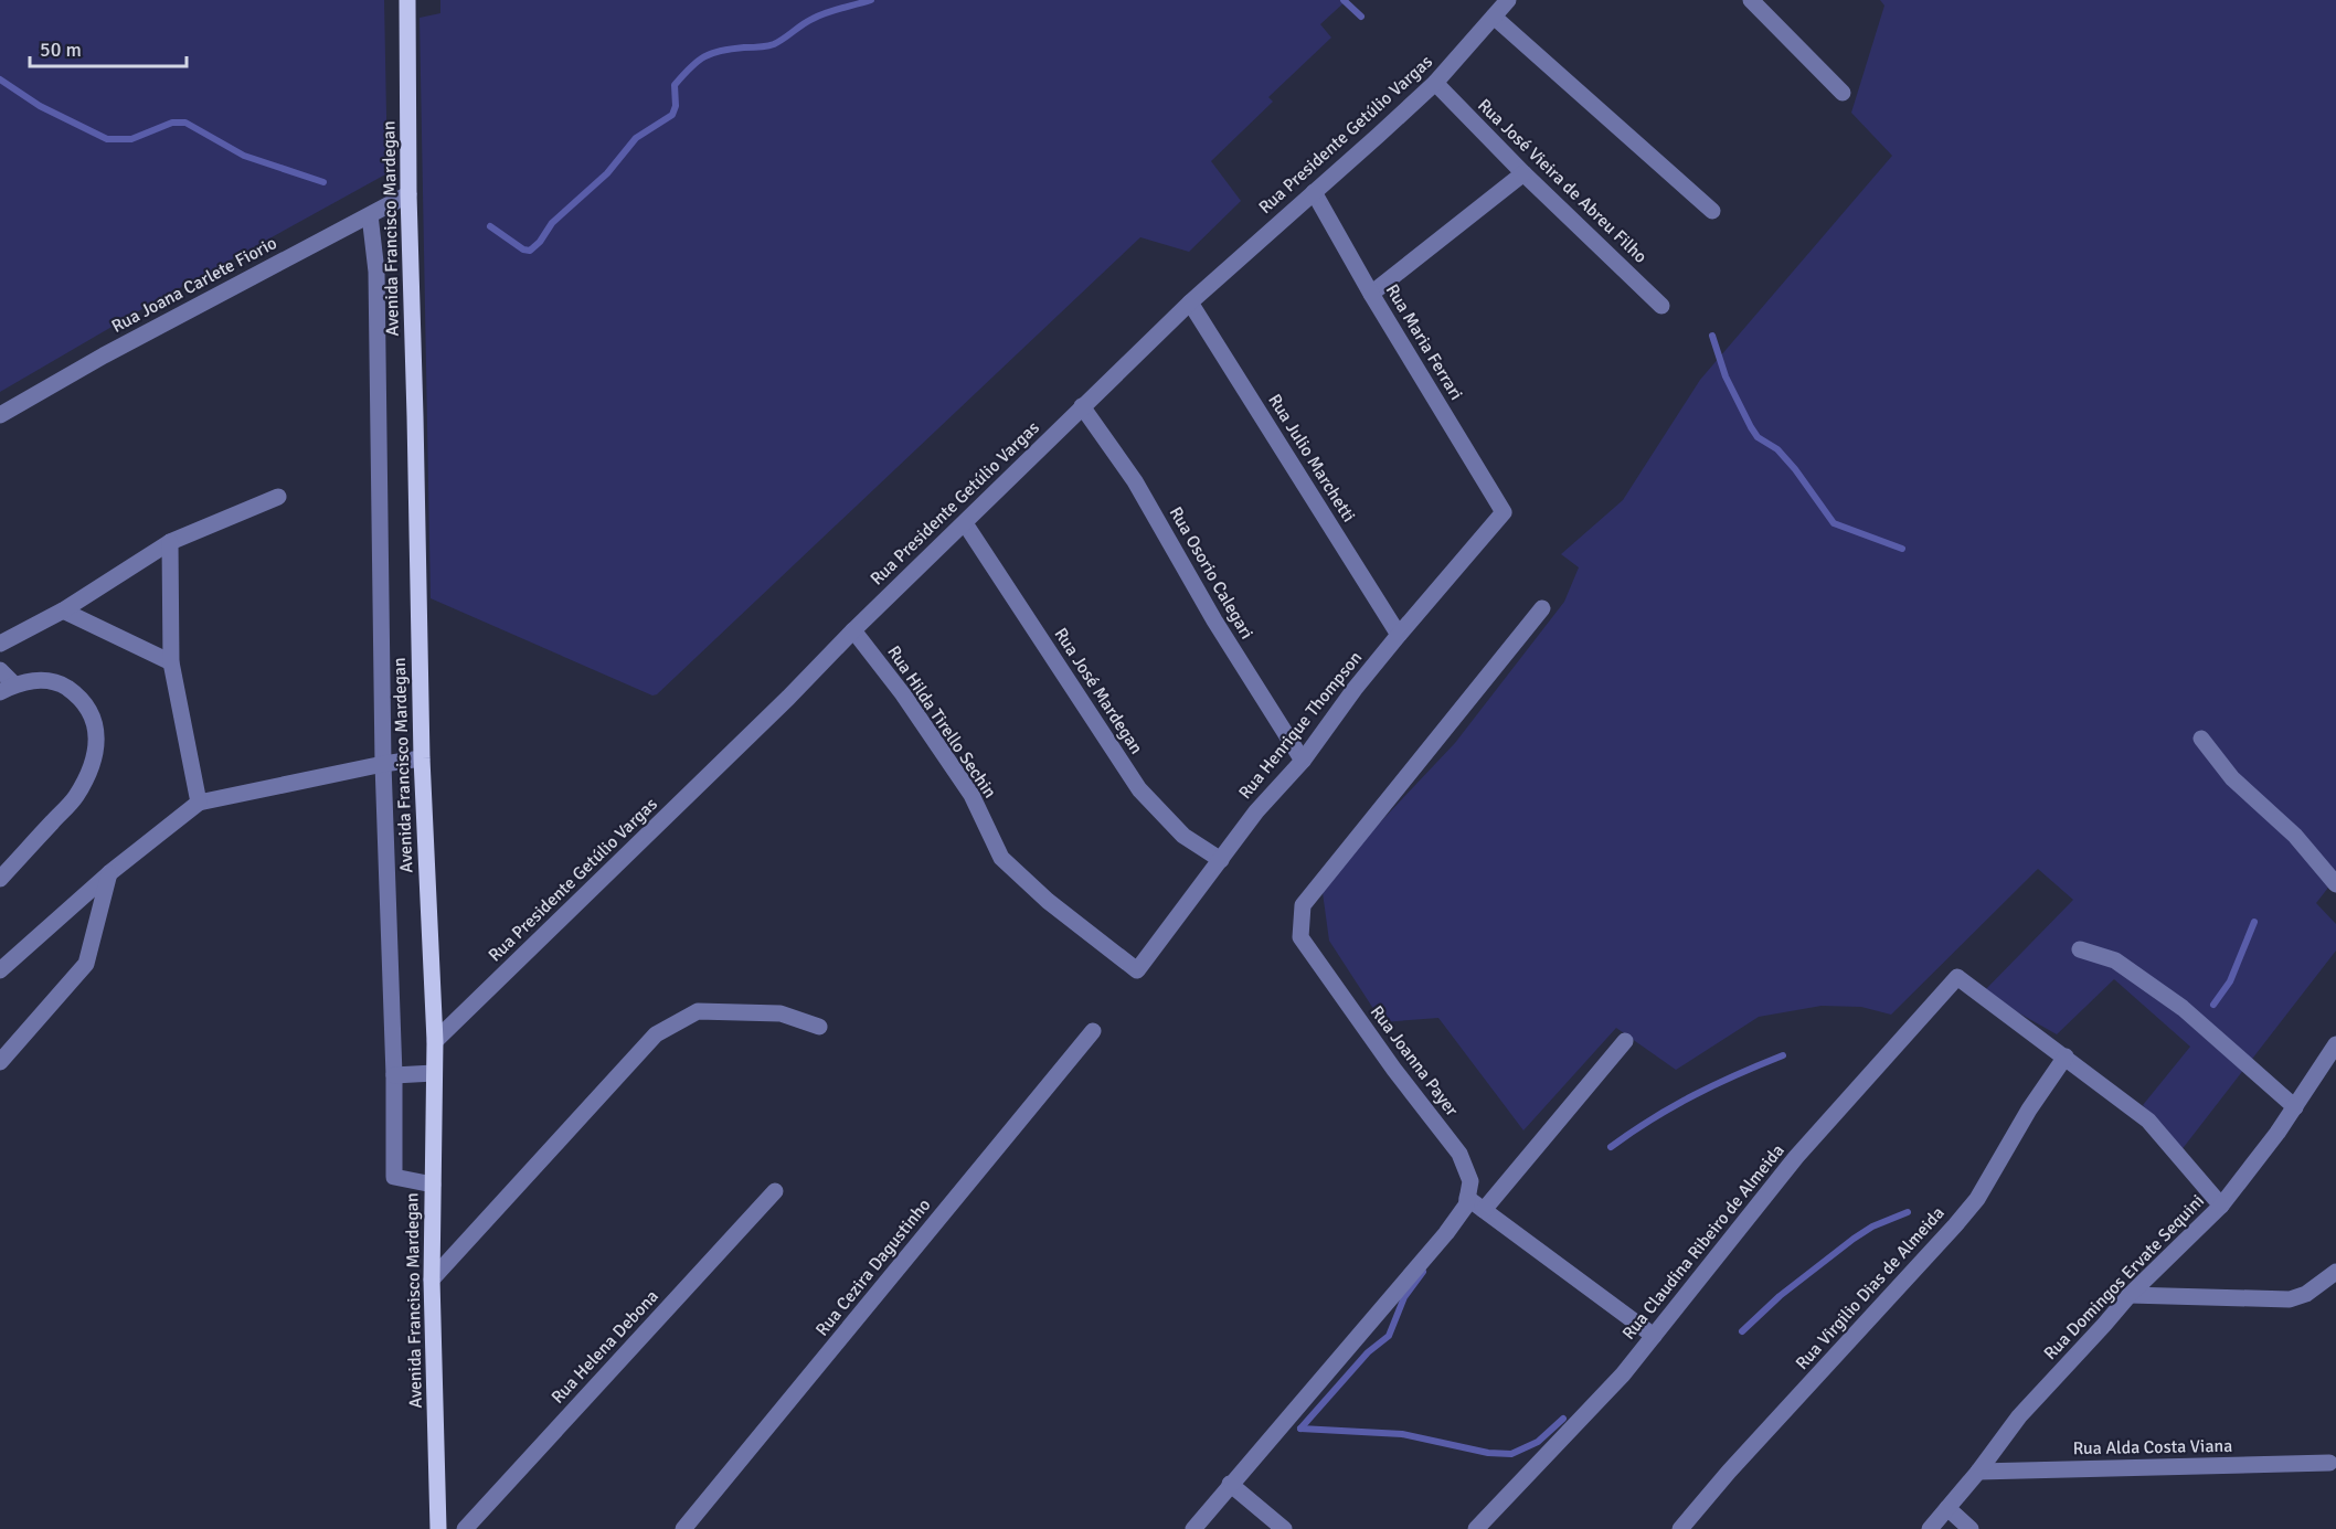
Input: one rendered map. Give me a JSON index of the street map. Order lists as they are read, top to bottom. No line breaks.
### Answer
{"streets":{"main road":["Avenida Francisco Mardegan"],"street":["Rua Presidente Getúlio Vargas","Rua José Vieira de Abreu Filho","Rua Joana Carlete Fiorio","Rua Maria Ferrari","Rua Julio Marchetti","Rua Osorio Calegari","Rua José Mardegan","Rua Hilda Tirello Sechin","Rua Henrique Thompson","Rua Joanna Payer","Rua Claudina Ribeiro de Almeida","Rua Cezira Dagustinho","Rua Domingos Ervate Sequini","Rua Virgilio Dias de Almeida","Rua Helena Debona","Rua Alda Costa Viana"]},"crossings":[["Rua Presidente Getúlio Vargas","Rua José Vieira de Abreu Filho"],["Rua Presidente Getúlio Vargas","Avenida Francisco Mardegan"],["Rua Presidente Getúlio Vargas","Rua Maria Ferrari"],["Rua Presidente Getúlio Vargas","Rua Julio Marchetti"],["Rua Presidente Getúlio Vargas","Rua Osorio Calegari"],["Rua Presidente Getúlio Vargas","Rua José Mardegan"],["Rua Presidente Getúlio Vargas","Rua Hilda Tirello Sechin"],["Avenida Francisco Mardegan","Rua Joana Carlete Fiorio"],["Rua Maria Ferrari","Rua Henrique Thompson"],["Rua Julio Marchetti","Rua Henrique Thompson"],["Rua Osorio Calegari","Rua Henrique Thompson"],["Rua José Mardegan","Rua Henrique Thompson"],["Rua Hilda Tirello Sechin","Rua Henrique Thompson"],["Rua Claudina Ribeiro de Almeida","Rua Virgilio Dias de Almeida"],["Rua Domingos Ervate Sequini","Rua Alda Costa Viana"]],"scale_bar":"50 m"}
